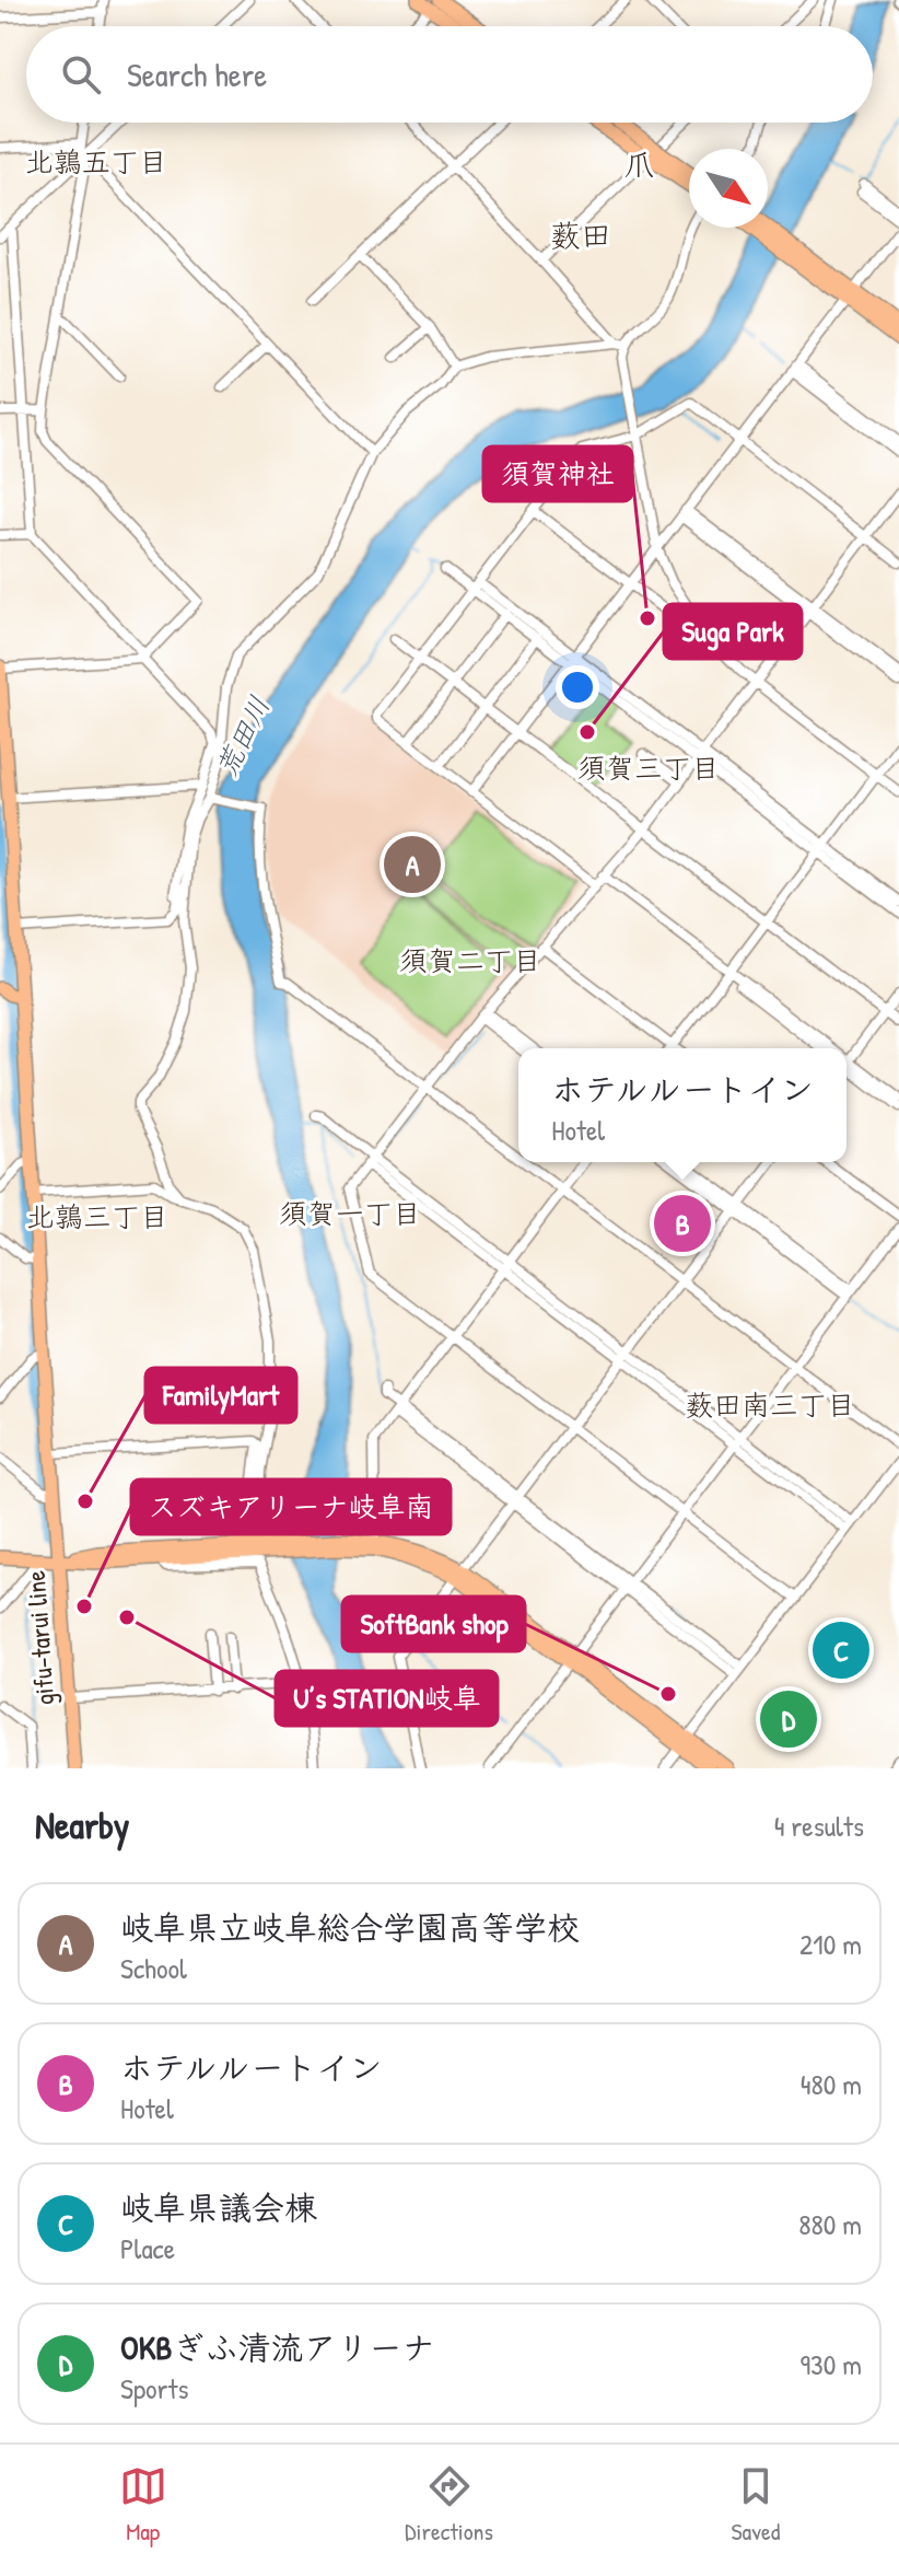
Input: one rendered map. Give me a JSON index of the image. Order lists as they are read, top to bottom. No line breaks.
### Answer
{"streets":{"main road":["gifu-tarui line"]},"districts":["北鶉五丁目","爪","薮田","須賀三丁目","須賀二丁目","須賀一丁目","北鶉三丁目","薮田南三丁目"],"water":["荒田川"],"places":["須賀神社","Suga Park","FamilyMart","スズキアリーナ岐阜南","U’s STATION岐阜","SoftBank shop"],"north":"bottom right","page":{"search":"Search here","pins":["A","B","C","D"],"popup":["ホテルルートイン","Hotel"],"heading":["Nearby","4 results"],"list":[{"mark":"A","name":"岐阜県立岐阜総合学園高等学校","note":"School","value":"210 m"},{"mark":"B","name":"ホテルルートイン","note":"Hotel","value":"480 m"},{"mark":"C","name":"岐阜県議会棟","note":"Place","value":"880 m"},{"mark":"D","name":"OKBぎふ清流アリーナ","note":"Sports","value":"930 m"}],"nav":["Map","Directions","Saved"]}}
